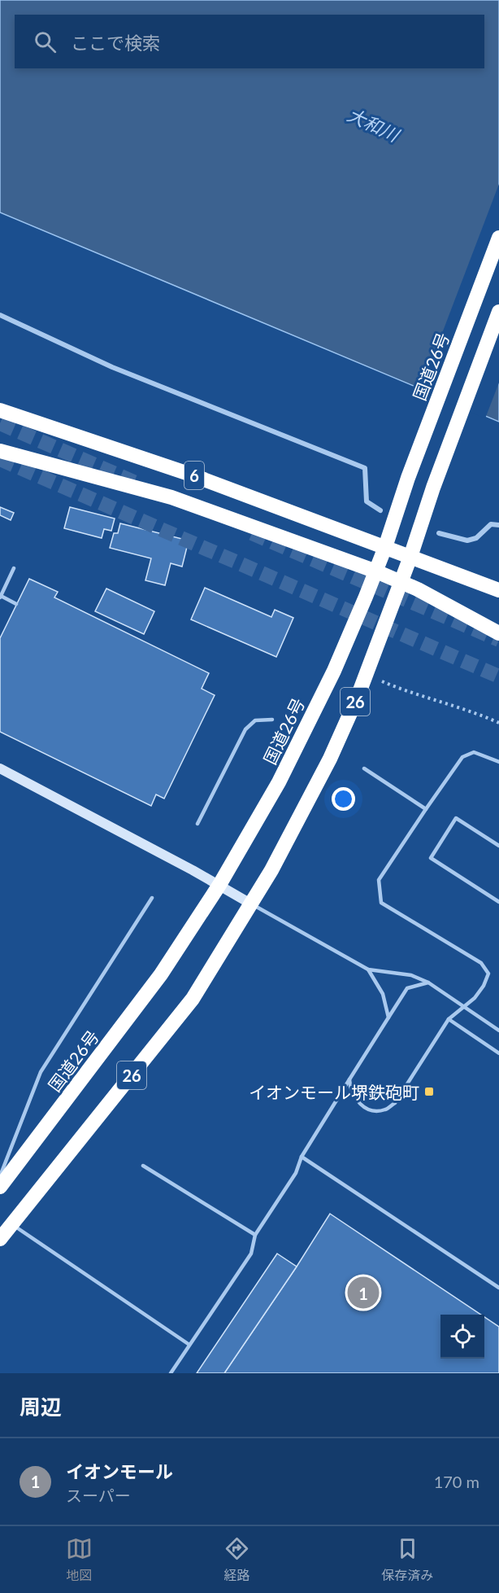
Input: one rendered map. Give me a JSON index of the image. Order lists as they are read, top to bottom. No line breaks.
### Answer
{"streets":{"highway":["国道26号","6","26"]},"crossings":[["国道26号","6"]],"water":["大和川"],"places":{"transit":["イオンモール堺鉄砲町"]},"page":{"search":"ここで検索","pins":"1","heading":"周辺","list":[{"mark":"1","name":"イオンモール","note":"スーパー","value":"170 m"}],"nav":["地図","経路","保存済み"]}}
